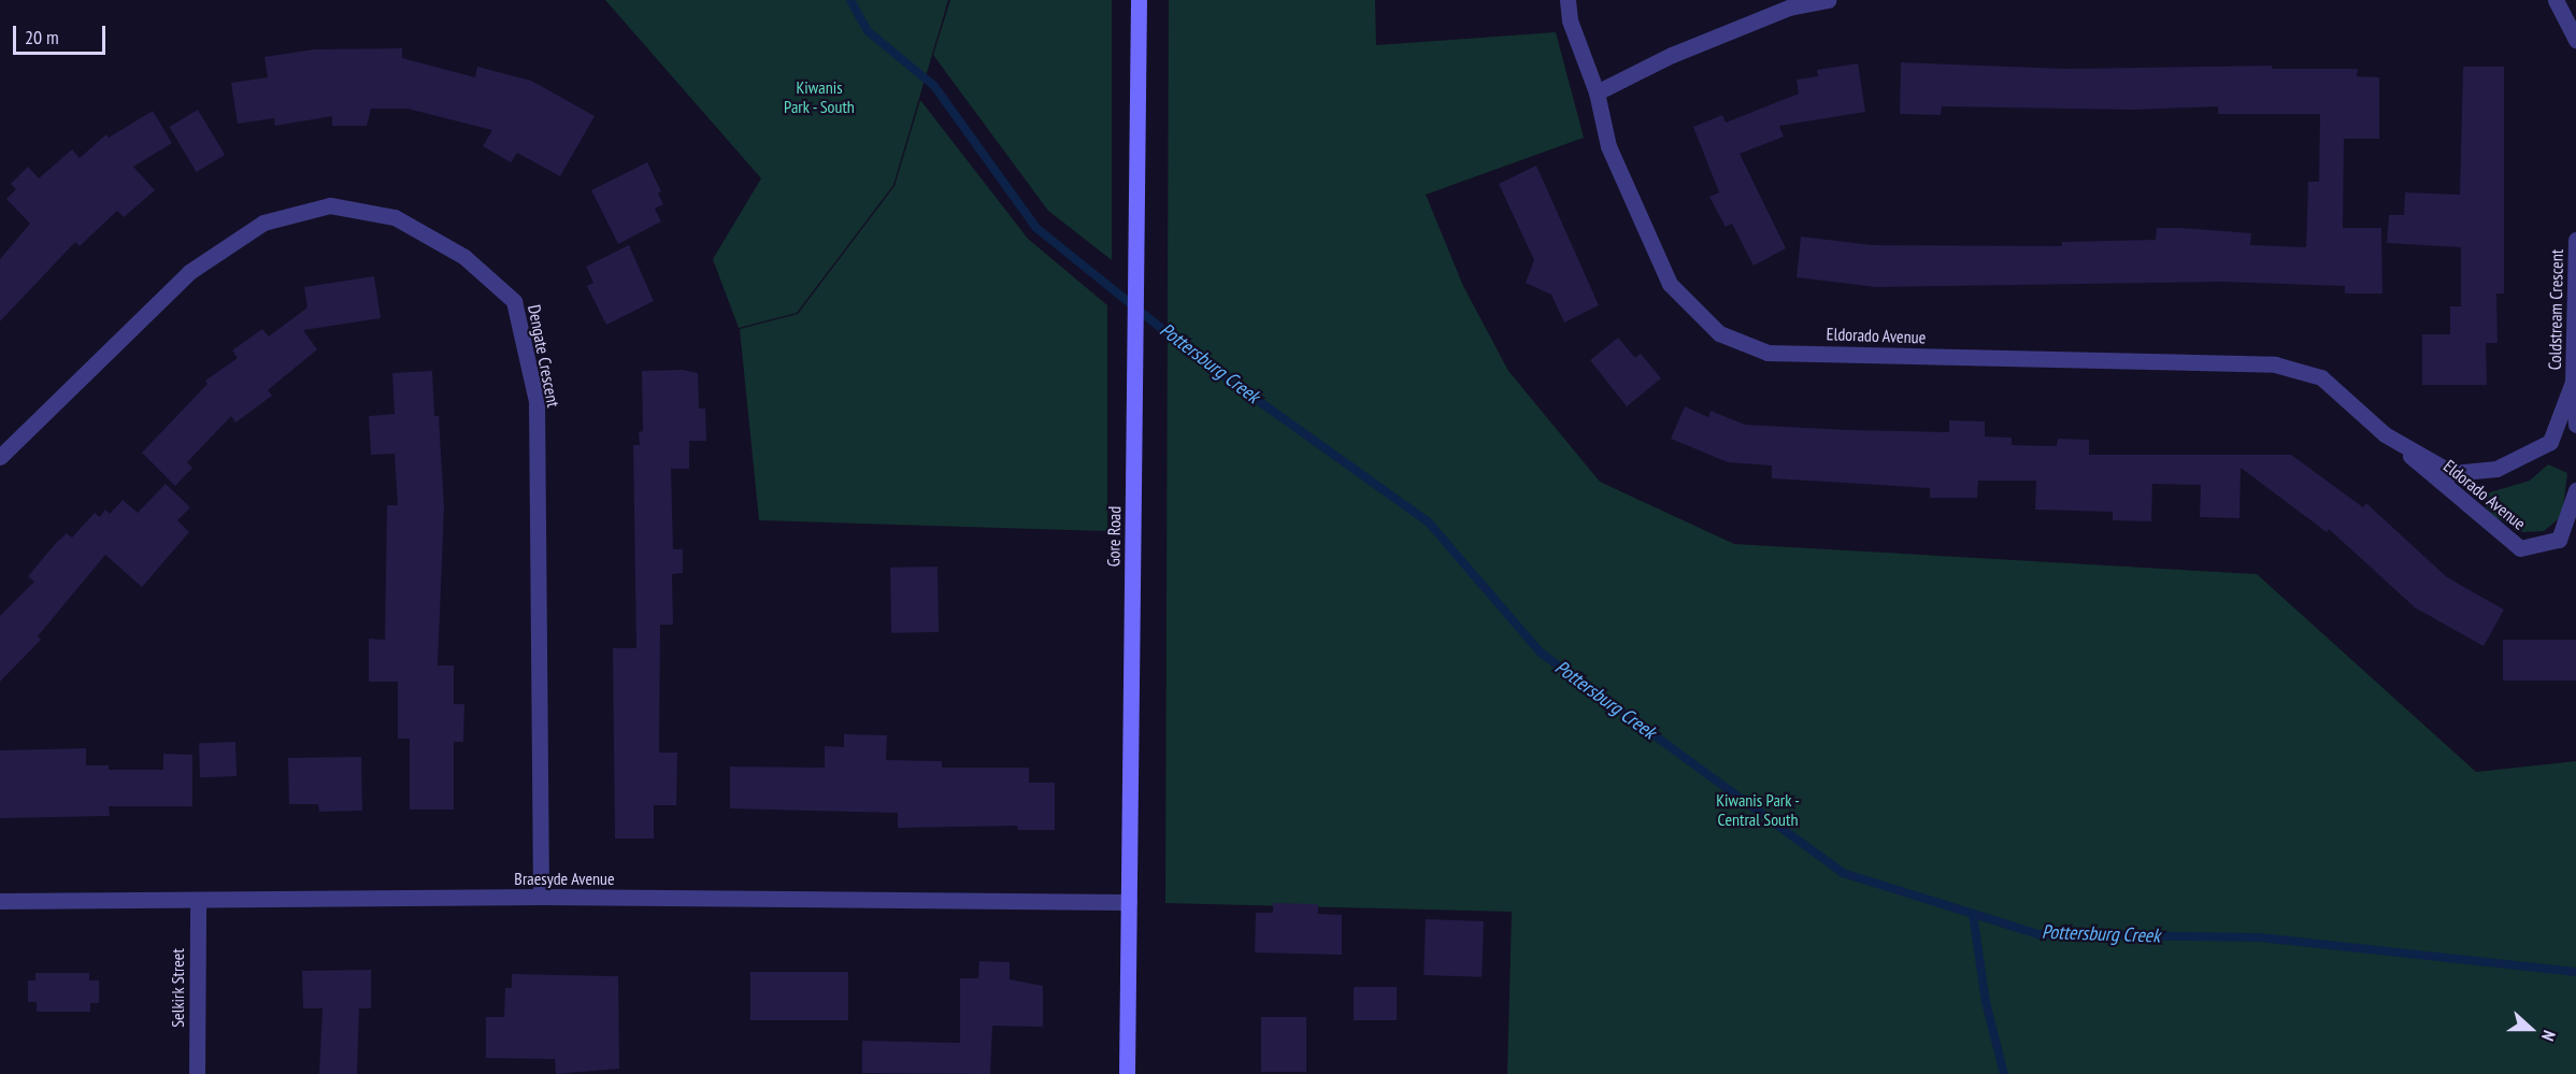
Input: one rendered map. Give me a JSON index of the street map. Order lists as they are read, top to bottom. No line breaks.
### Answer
{"streets":{"main road":["Gore Road"],"street":["Coldstream Crescent","Eldorado Avenue","Dengate Crescent","Braesyde Avenue","Selkirk Street"]},"crossings":[["Coldstream Crescent","Eldorado Avenue"],["Dengate Crescent","Braesyde Avenue"],["Gore Road","Braesyde Avenue"],["Braesyde Avenue","Selkirk Street"]],"water":["Pottersburg Creek"],"parks":["Kiwanis Park - South","Kiwanis Park - Central South"],"scale_bar":"20 m","north":"right"}
